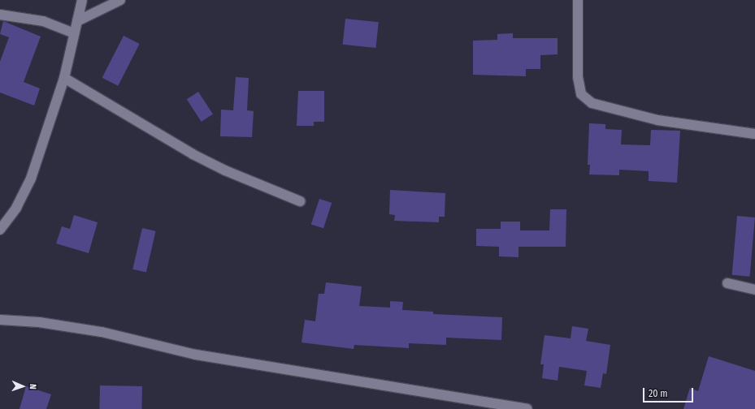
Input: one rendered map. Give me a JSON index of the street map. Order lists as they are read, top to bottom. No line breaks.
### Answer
{"scale_bar":"20 m","north":"right"}
